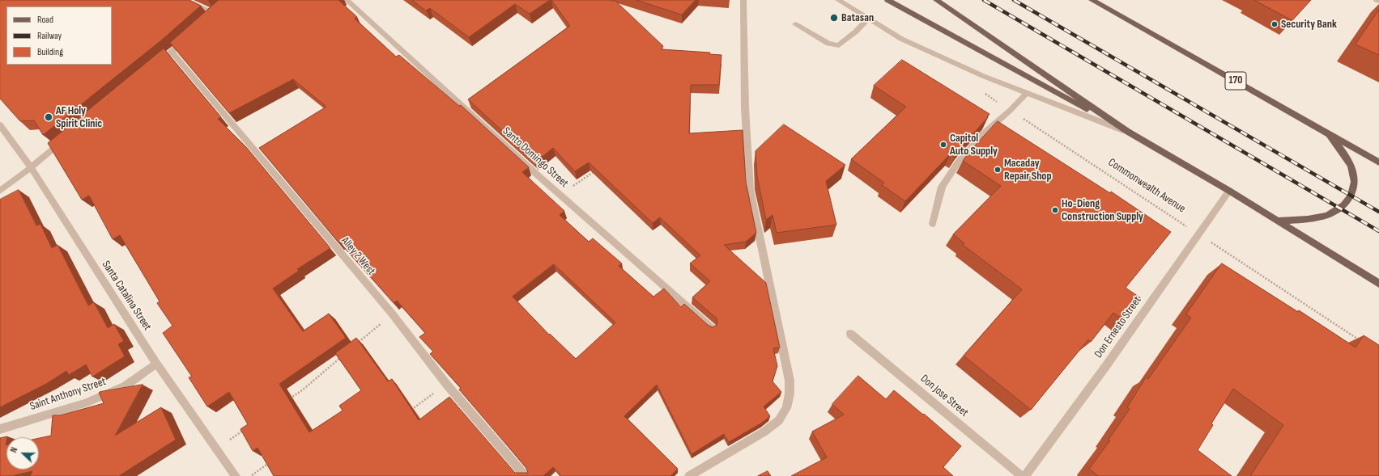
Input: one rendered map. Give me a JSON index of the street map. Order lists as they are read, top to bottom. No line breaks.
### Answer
{"streets":{"main road":["170"],"street":["Santo Domingo Street","Alley 2 West","Santa Catalina Street","Don Ernesto Street","Saint Anthony Street","Don Jose Street"],"path":["Commonwealth Avenue"]},"crossings":[["Commonwealth Avenue","Don Ernesto Street"],["Santa Catalina Street","Saint Anthony Street"]],"places":["Batasan","Security Bank","AF Holy Spirit Clinic","Capitol Auto Supply","Macaday Repair Shop","Ho-Dieng Construction Supply"],"legend":["Road","Railway","Building"],"north":"left"}
